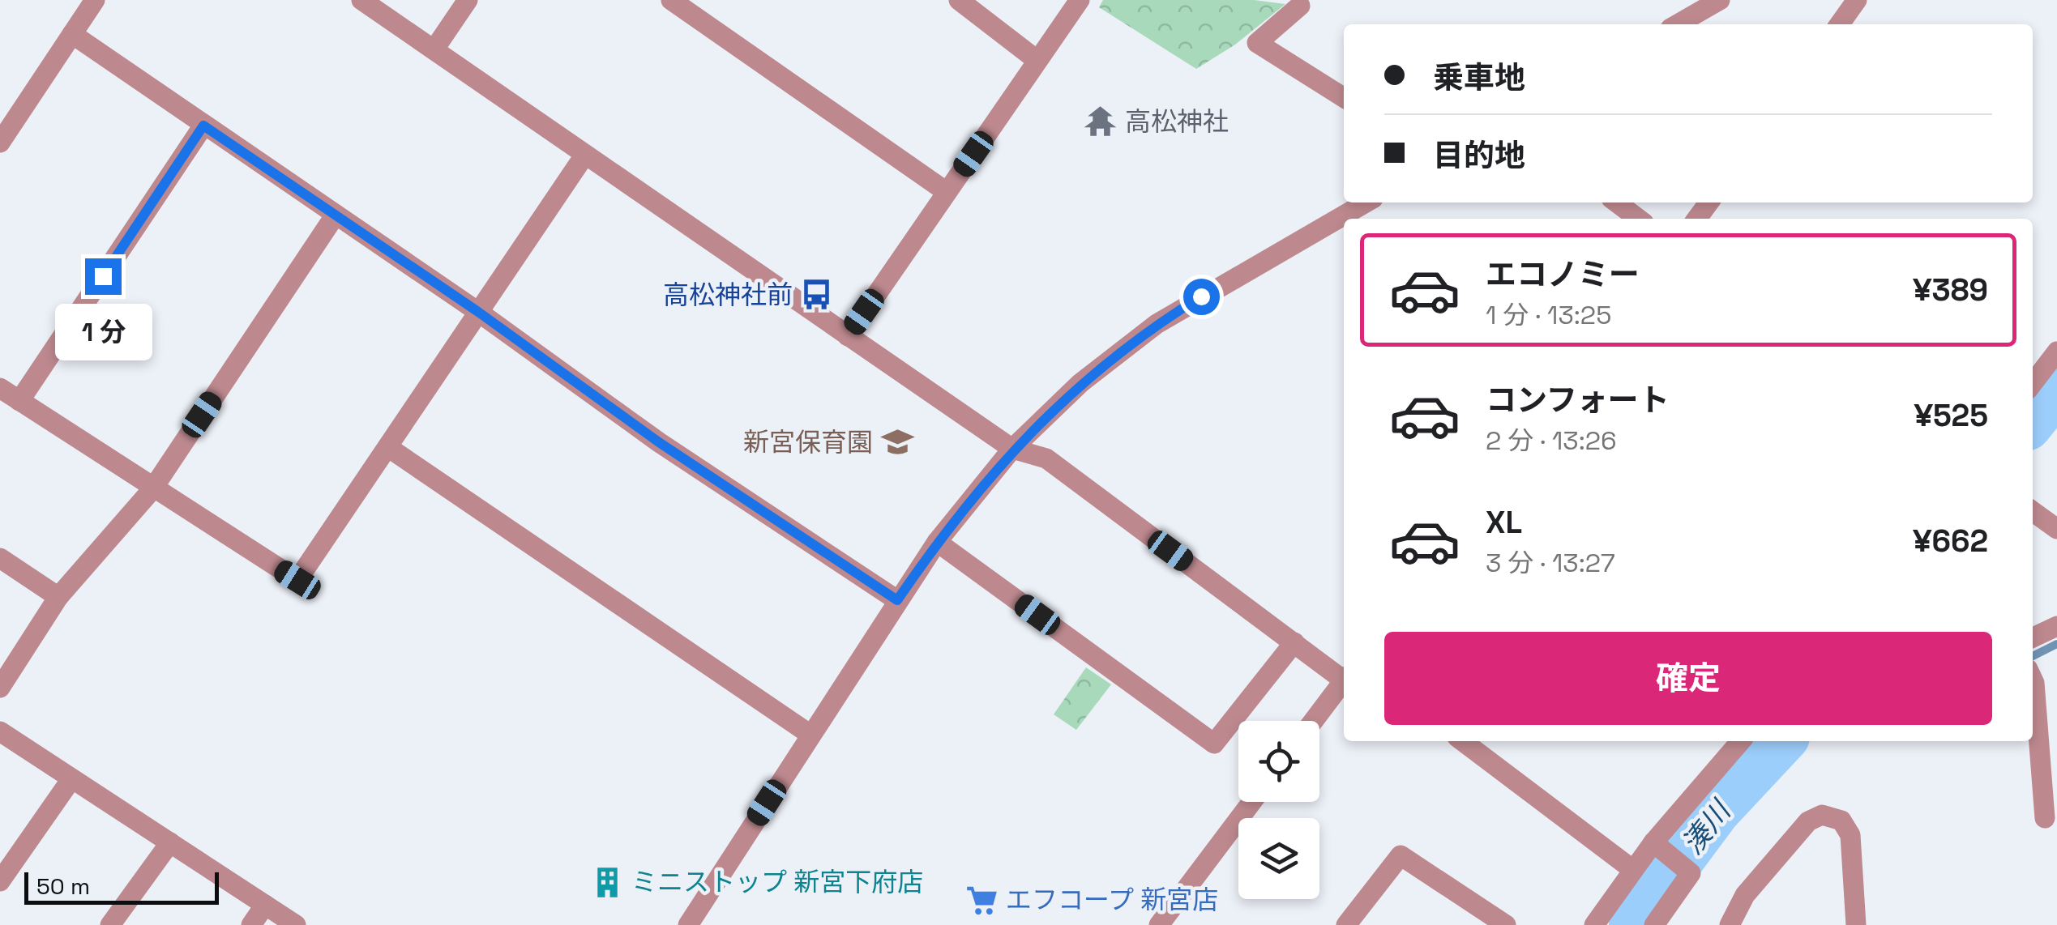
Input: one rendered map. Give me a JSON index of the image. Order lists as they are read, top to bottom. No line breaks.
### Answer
{"water":["湊川"],"places":{"temple":["高松神社"],"bus stop":["高松神社前"],"school or university":["新宮保育園"],"building":["ミニストップ 新宮下府店"],"supermarket":["エフコープ 新宮店"]},"scale_bar":"50 m","page":{"banner":["乗車地","目的地"],"list":[{"name":"エコノミー","note":"1 分 · 13:25","value":"¥389"},{"name":"コンフォート","note":"2 分 · 13:26","value":"¥525"},{"name":"XL","note":"3 分 · 13:27","value":"¥662"}],"bubble":"1 分","buttons":"確定","scale":"50 m"}}
